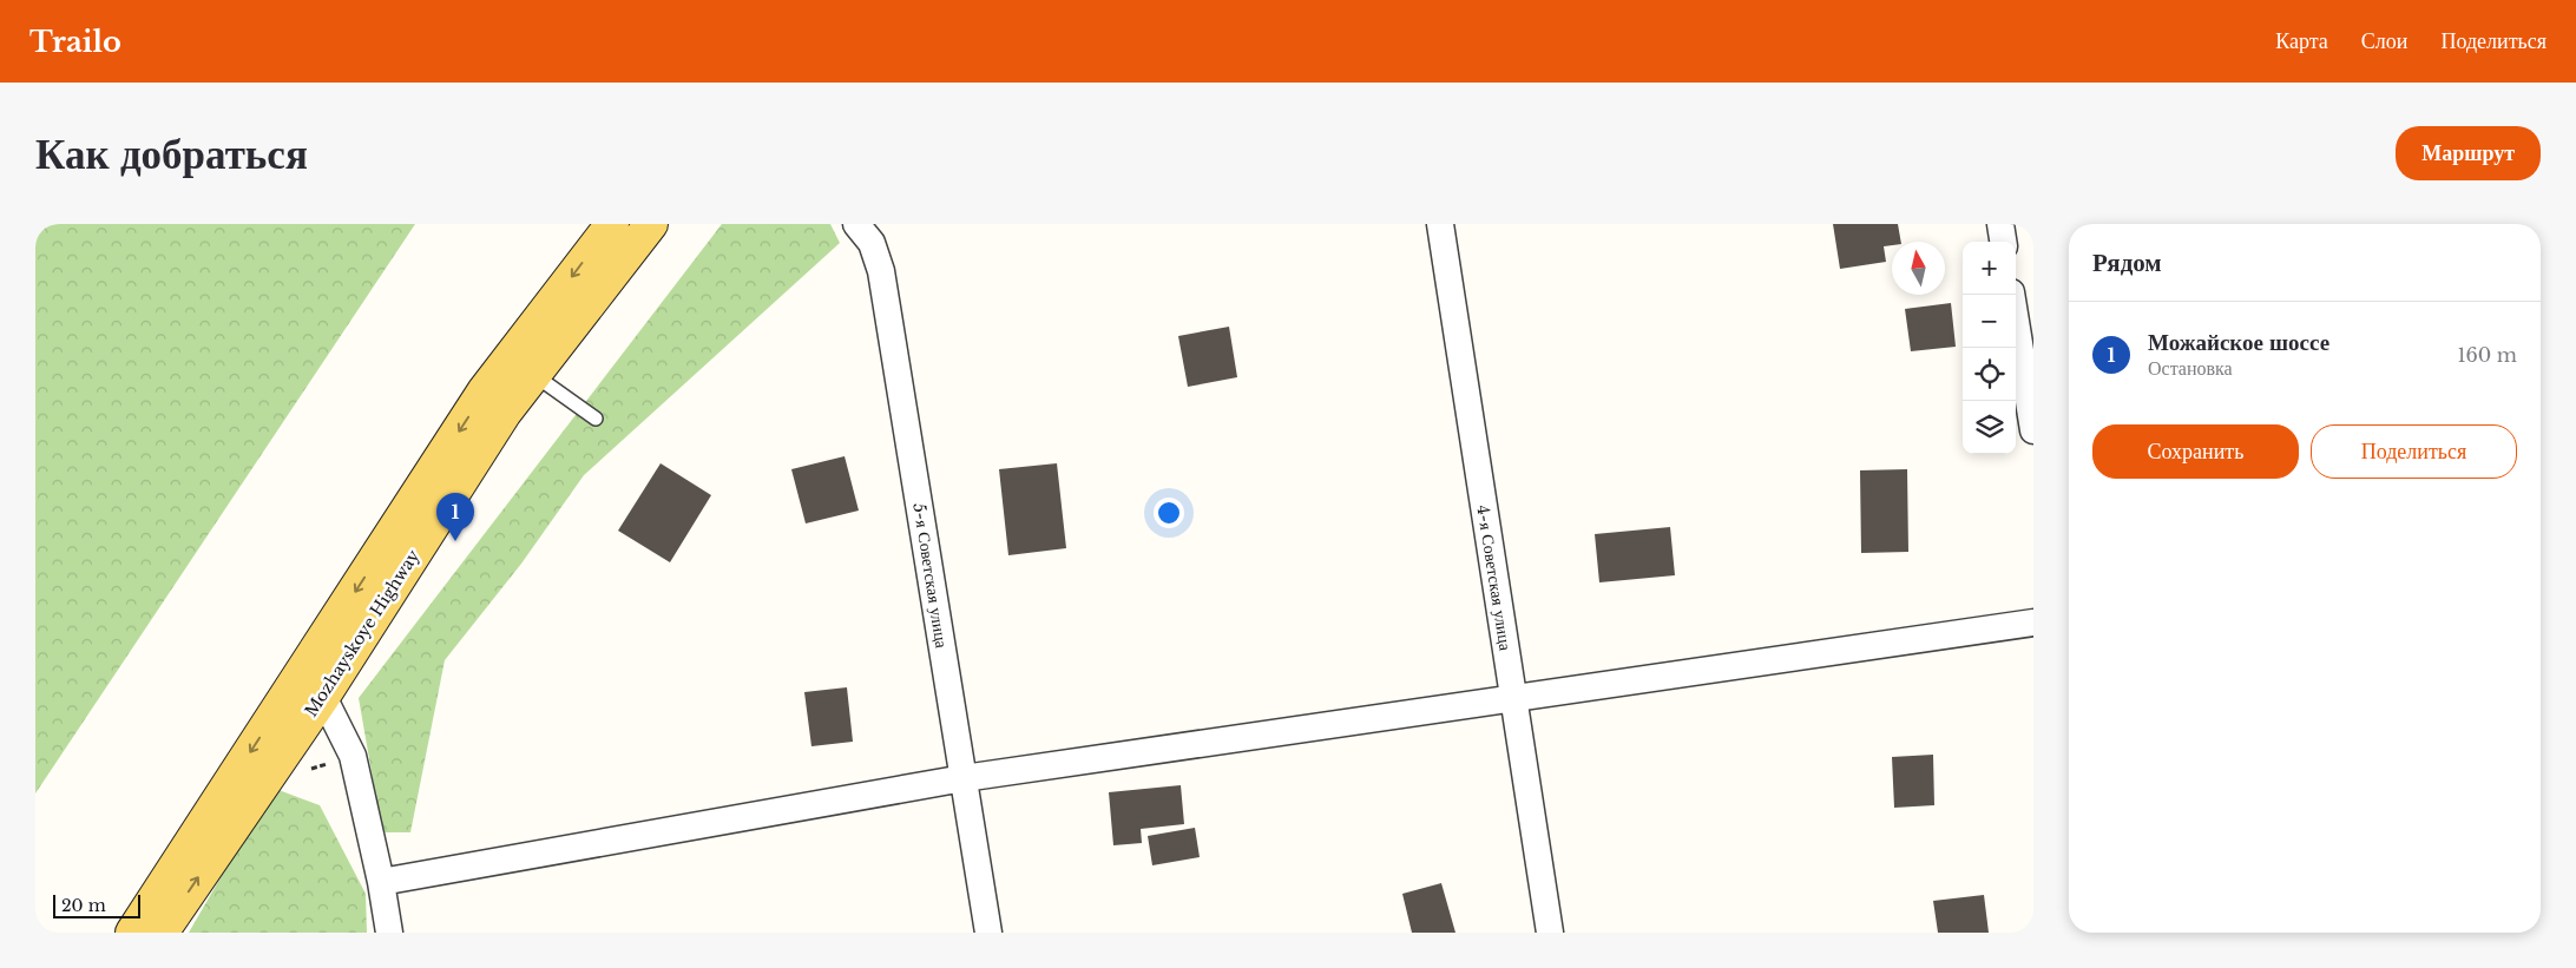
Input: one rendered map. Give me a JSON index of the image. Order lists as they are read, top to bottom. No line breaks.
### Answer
{"streets":{"main road":["Mozhayskoye Highway"],"street":["5-я Советская улица","4-я Советская улица"]},"scale_bar":"20 m","north":"top","page":{"header":"Trailo","nav":["Карта","Слои","Поделиться"],"buttons":["Маршрут",["Сохранить","Поделиться"]],"title":"Как добраться","heading":"Рядом","map_buttons":["+","−"],"list":[{"mark":"1","name":"Можайское шоссе","note":"Остановка","value":"160 m"}],"pins":"1","scale":"20 m"}}
